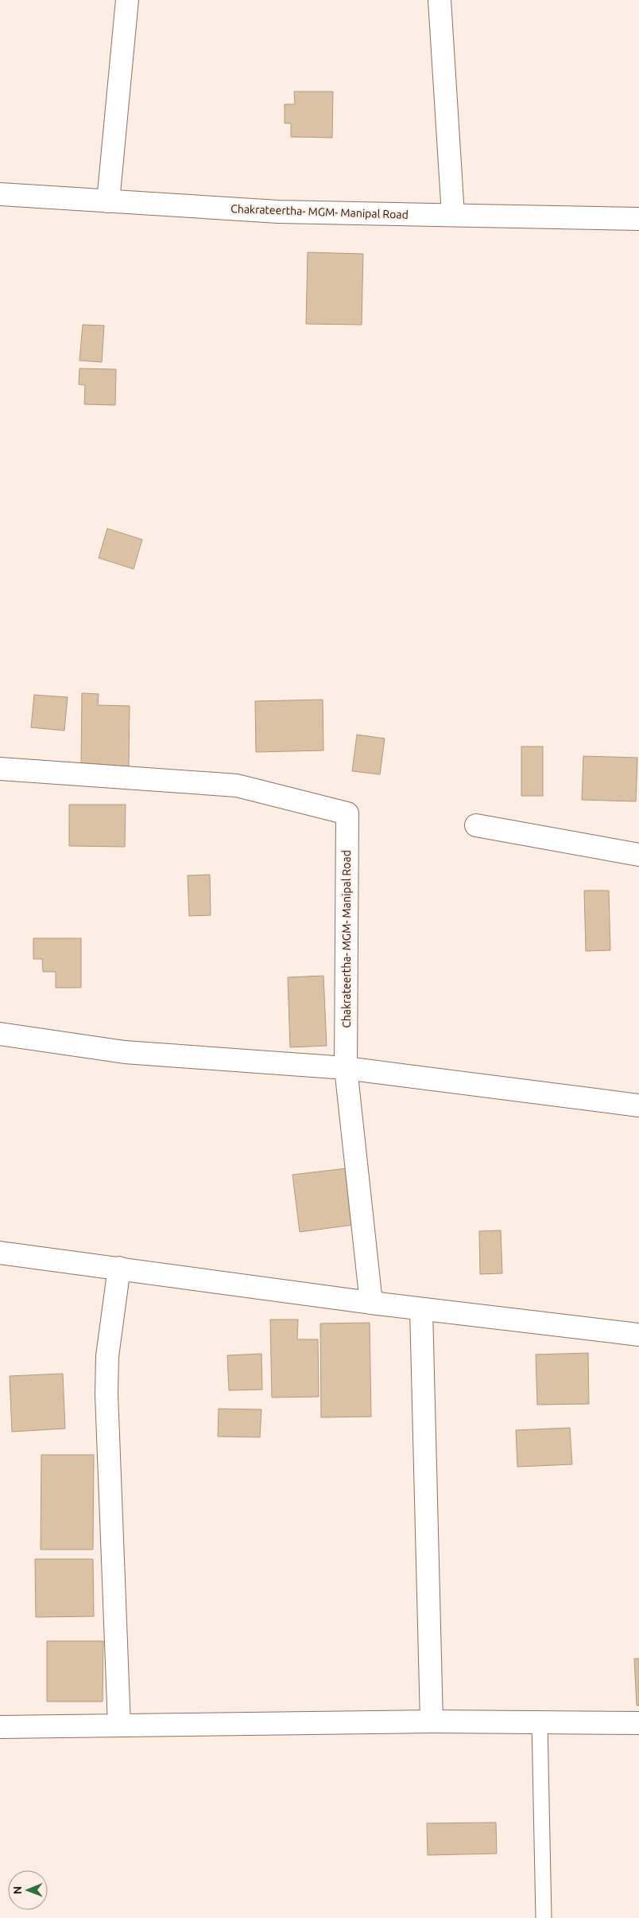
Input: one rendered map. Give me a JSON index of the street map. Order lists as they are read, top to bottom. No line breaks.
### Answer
{"streets":{"street":["Chakrateertha- MGM- Manipal Road"]},"north":"left"}
